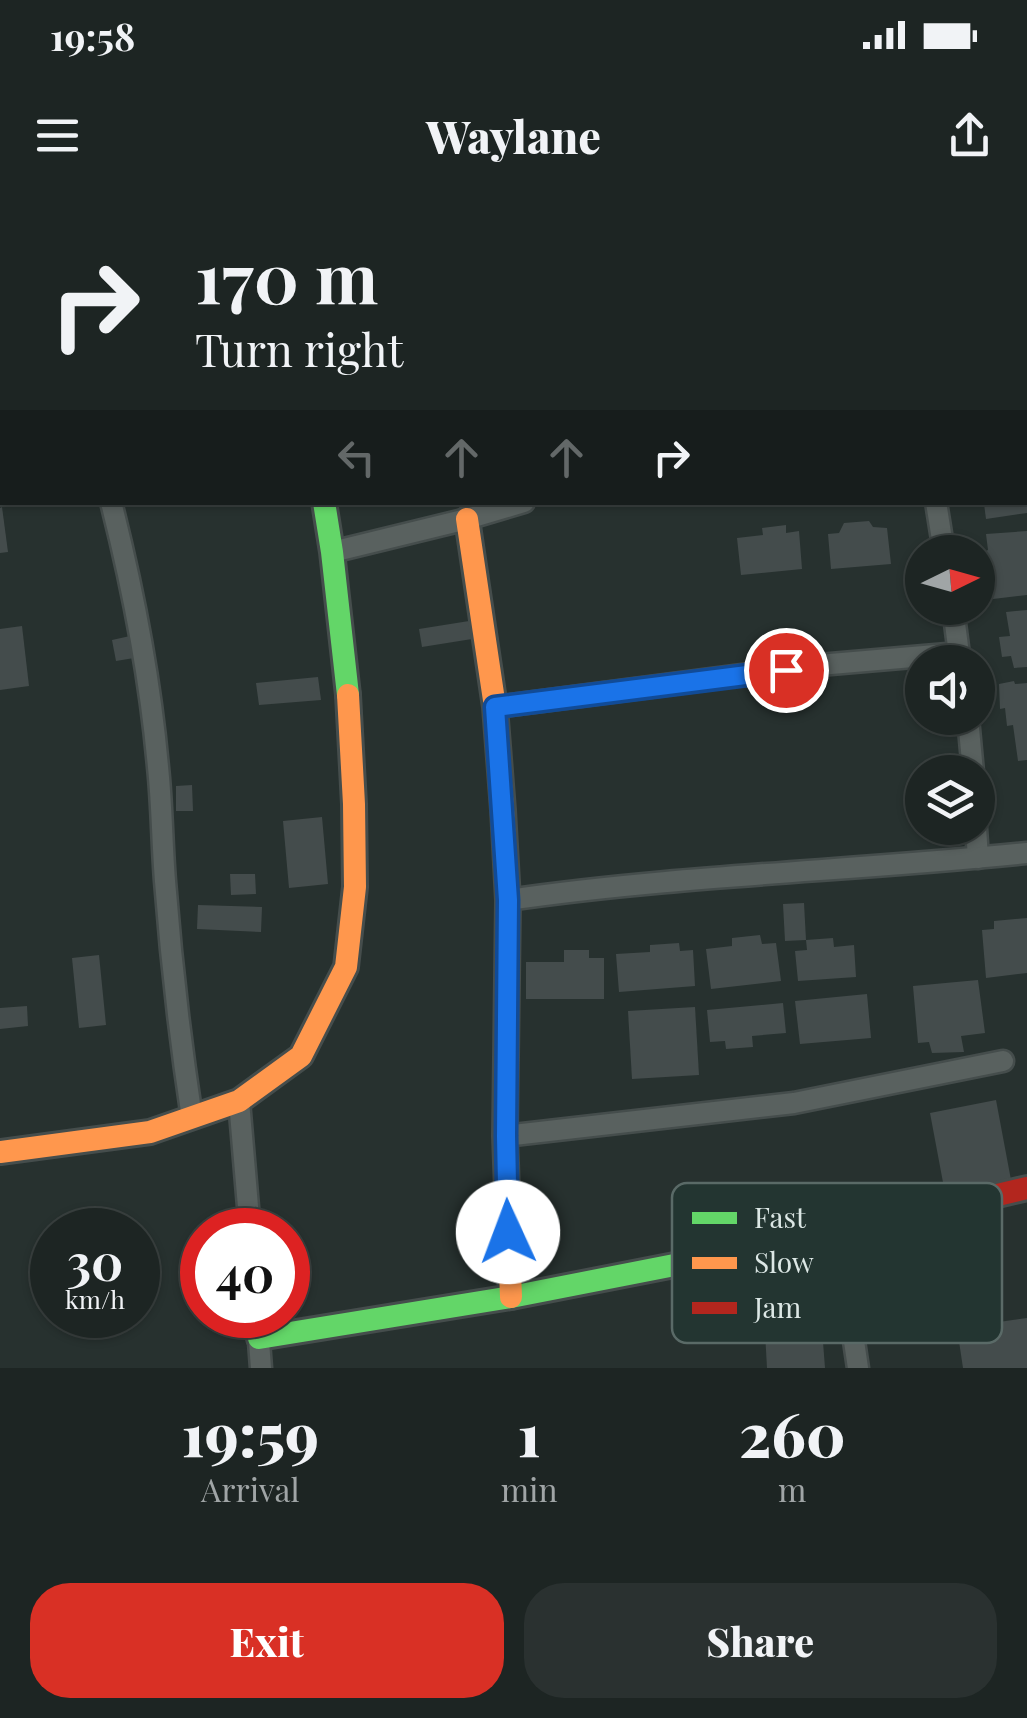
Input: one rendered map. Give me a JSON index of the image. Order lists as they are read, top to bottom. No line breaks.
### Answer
{"legend":["Fast","Slow","Jam"],"north":"right","page":{"status":"19:58","header":"Waylane","turn":["170 m","Turn right"],"speed":"30 km/h","limit":"40","eta":["19:59","Arrival","1","min","260","m"],"buttons":["Exit","Share"]}}
